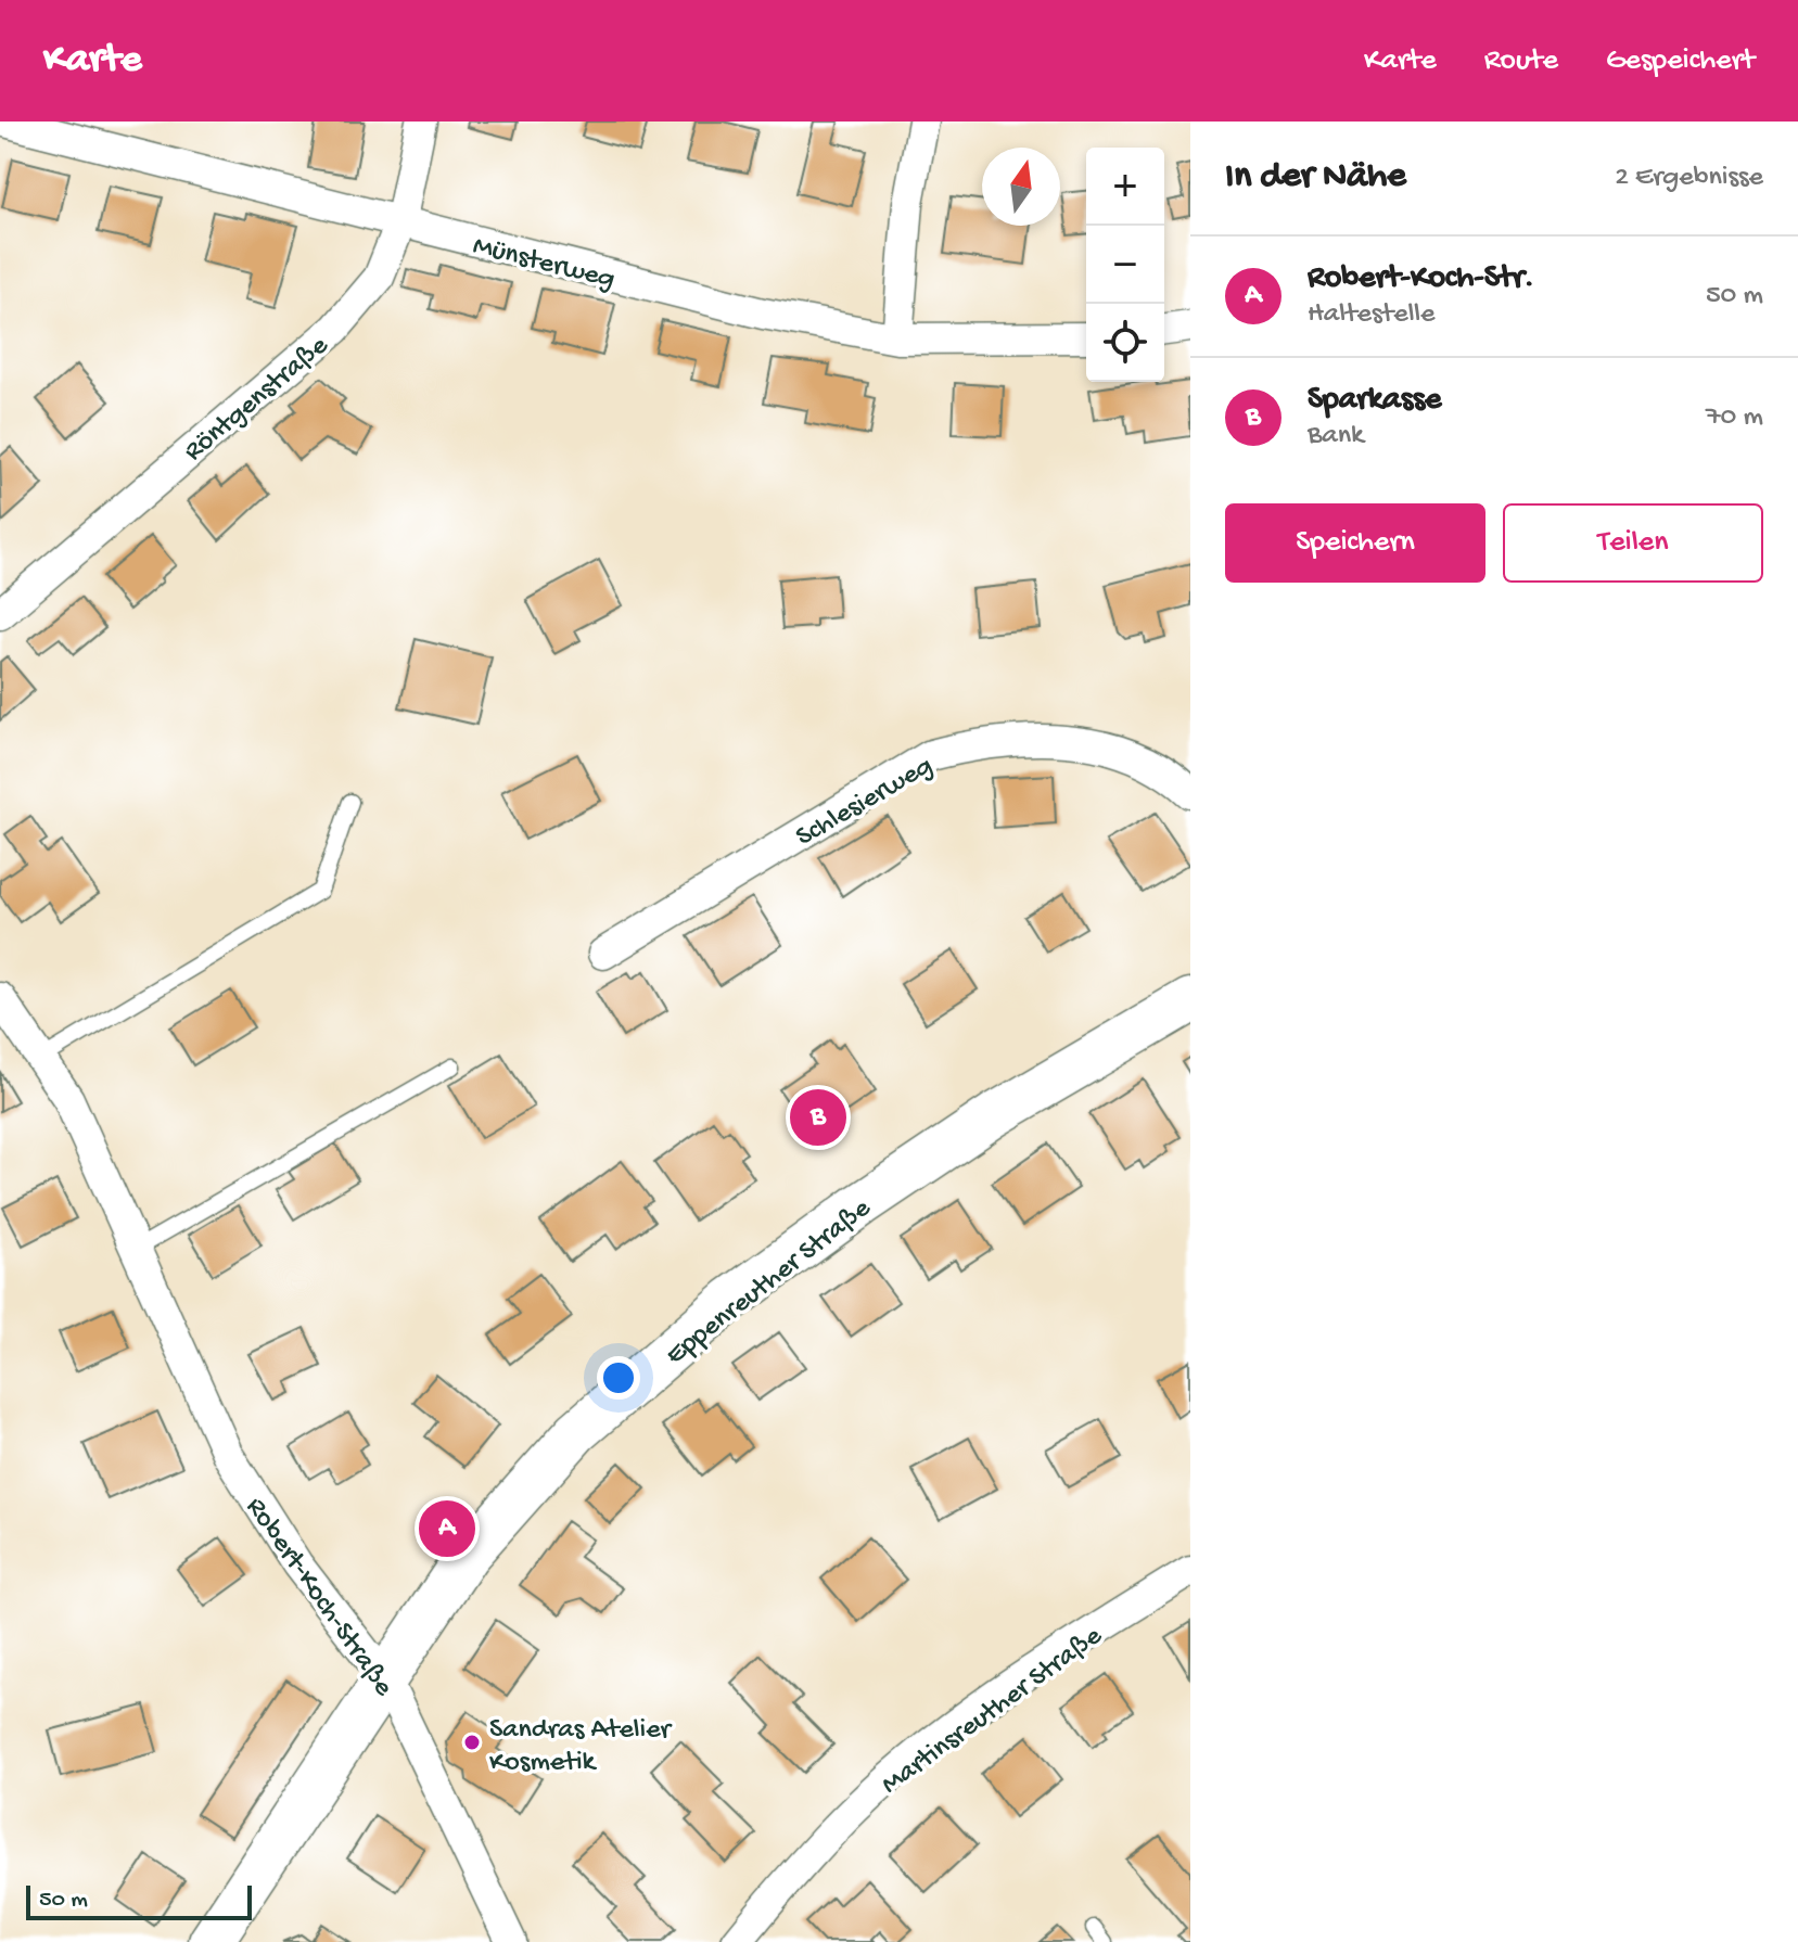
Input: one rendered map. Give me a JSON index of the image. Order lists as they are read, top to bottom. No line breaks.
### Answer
{"streets":{"main road":["Eppenreuther Straße"],"street":["Münsterweg","Röntgenstraße","Schlesierweg","Robert-Koch-Straße","Martinsreuther Straße"]},"crossings":[["Münsterweg","Röntgenstraße"],["Eppenreuther Straße","Robert-Koch-Straße"]],"places":["Sandras Atelier Kosmetik"],"scale_bar":"50 m","north":"top","page":{"header":"Karte","nav":["Karte","Route","Gespeichert"],"heading":["In der Nähe","2 Ergebnisse"],"map_buttons":["+","−"],"list":[{"mark":"A","name":"Robert-Koch-Str.","note":"Haltestelle","value":"50 m"},{"mark":"B","name":"Sparkasse","note":"Bank","value":"70 m"}],"buttons":["Speichern","Teilen"],"pins":["B","A"],"scale":"50 m"}}
